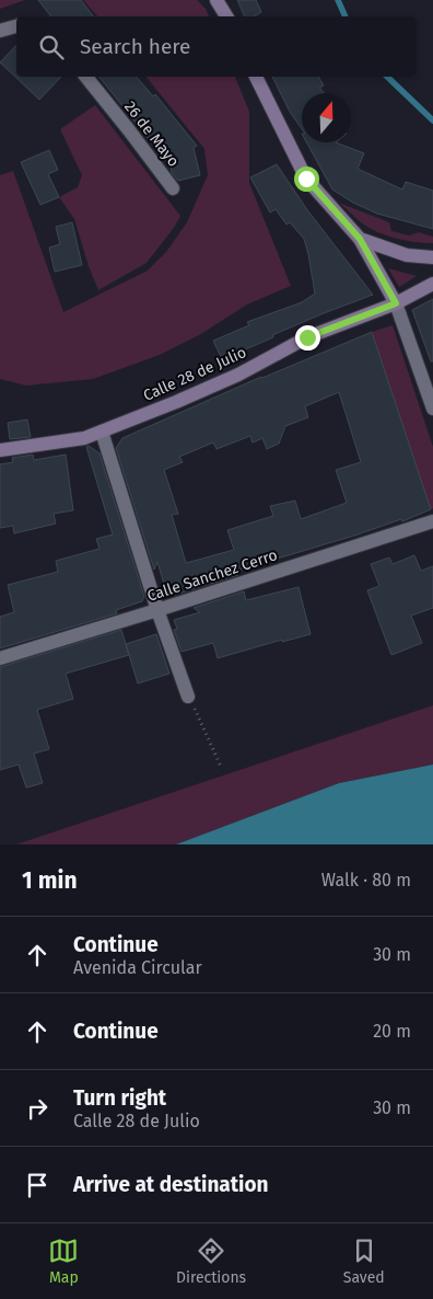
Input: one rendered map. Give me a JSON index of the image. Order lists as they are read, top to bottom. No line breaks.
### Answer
{"streets":{"street":["26 de Mayo","Calle 28 de Julio","Calle Sanchez Cerro"]},"north":"top","page":{"search":"Search here","heading":["1 min","Walk · 80 m"],"list":[["Continue","Avenida Circular","30 m"],["Continue","20 m"],["Turn right","Calle 28 de Julio","30 m"],"Arrive at destination"],"nav":["Map","Directions","Saved"]}}
